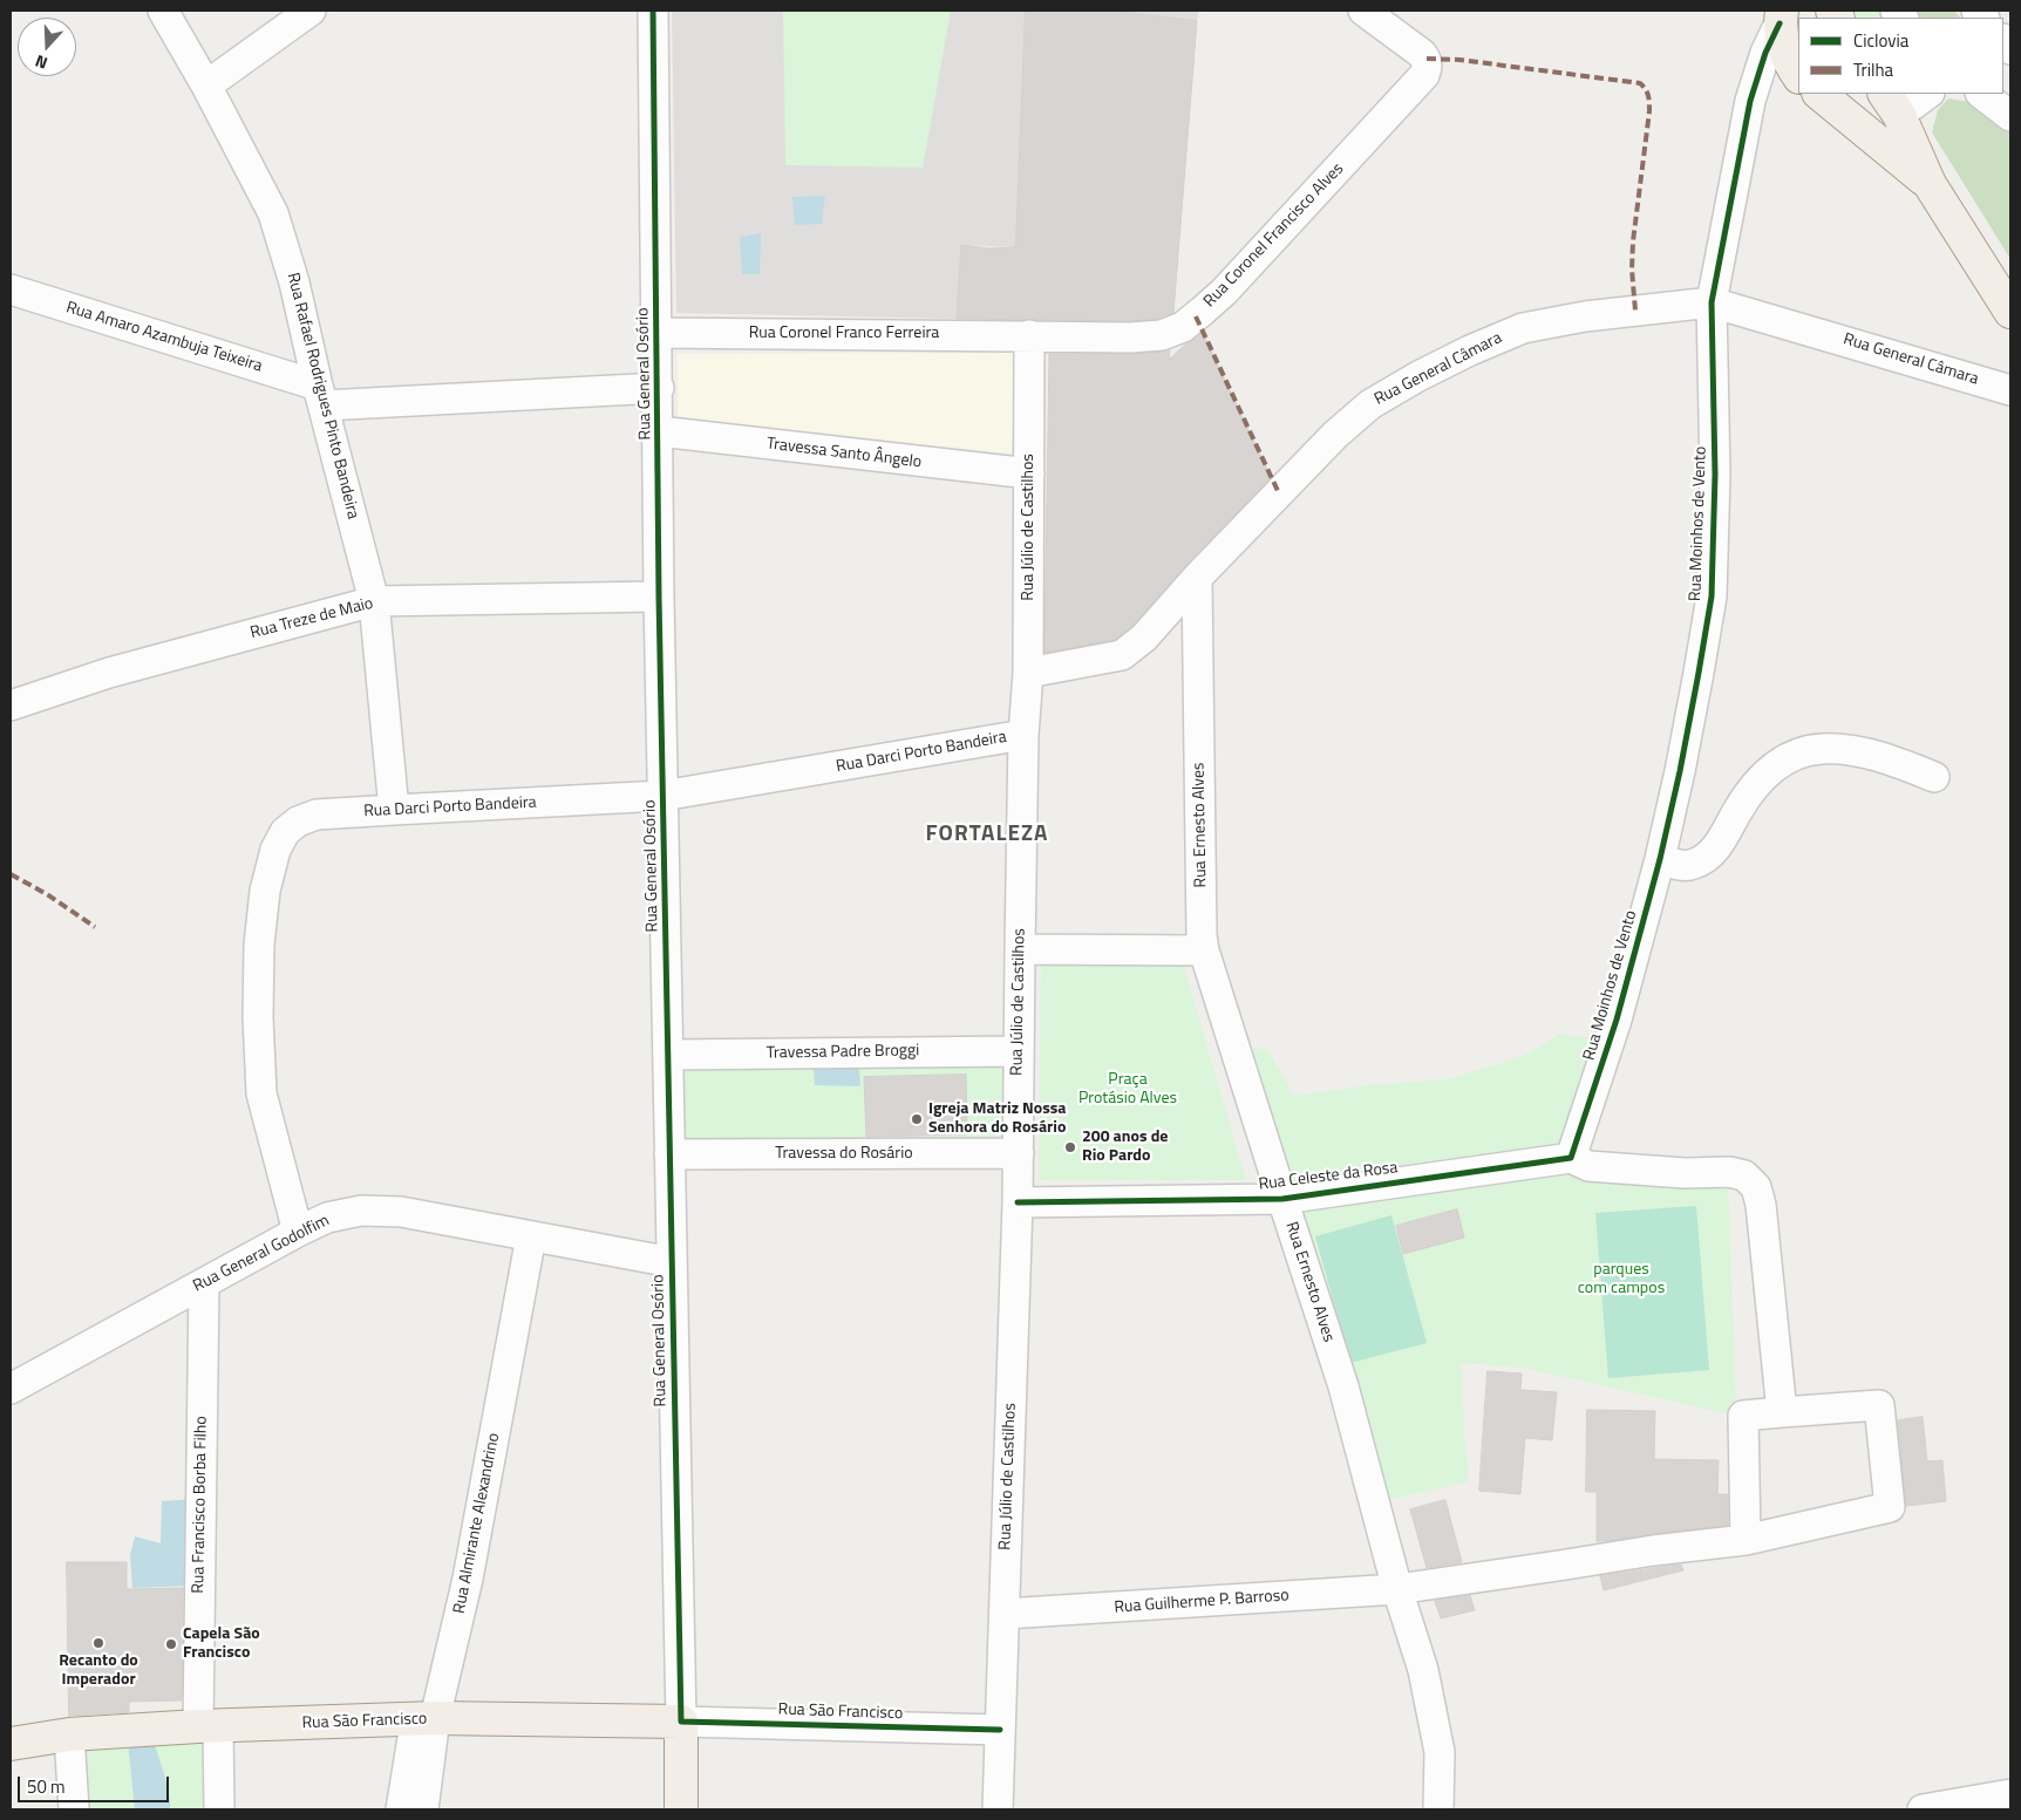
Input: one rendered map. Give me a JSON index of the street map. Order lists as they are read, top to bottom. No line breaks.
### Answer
{"streets":{"main road":["Rua General Osório","Rua São Francisco"],"street":["Rua Coronel Francisco Alves","Rua Coronel Franco Ferreira","Rua Amaro Azambuja Teixeira","Rua General Câmara","Rua Rafael Rodrigues Pinto Bandeira","Travessa Santo Ângelo","Rua Moinhos de Vento","Rua Júlio de Castilhos","Rua Treze de Maio","Rua Darci Porto Bandeira","Rua Ernesto Alves","Travessa Padre Broggi","Travessa do Rosário","Rua Celeste da Rosa","Rua General Godolfim","Rua Francisco Borba Filho","Rua Almirante Alexandrino","Rua Guilherme P. Barroso"]},"crossings":[["Rua Coronel Francisco Alves","Rua Coronel Franco Ferreira"],["Rua Coronel Francisco Alves","Rua Júlio de Castilhos"],["Rua Coronel Franco Ferreira","Rua General Osório"],["Rua Coronel Franco Ferreira","Rua Júlio de Castilhos"],["Rua Amaro Azambuja Teixeira","Rua Rafael Rodrigues Pinto Bandeira"],["Rua General Câmara","Rua Moinhos de Vento"],["Rua General Câmara","Rua Júlio de Castilhos"],["Rua General Câmara","Rua Ernesto Alves"],["Rua General Osório","Travessa Santo Ângelo"],["Rua General Osório","Rua Treze de Maio"],["Rua General Osório","Rua Darci Porto Bandeira"],["Rua General Osório","Travessa Padre Broggi"],["Rua General Osório","Travessa do Rosário"],["Rua General Osório","Rua General Godolfim"],["Rua General Osório","Rua São Francisco"],["Rua Rafael Rodrigues Pinto Bandeira","Rua Treze de Maio"],["Rua Rafael Rodrigues Pinto Bandeira","Rua Darci Porto Bandeira"],["Travessa Santo Ângelo","Rua Júlio de Castilhos"],["Rua Moinhos de Vento","Rua Celeste da Rosa"],["Rua Júlio de Castilhos","Rua Darci Porto Bandeira"],["Rua Júlio de Castilhos","Travessa Padre Broggi"],["Rua Júlio de Castilhos","Travessa do Rosário"],["Rua Júlio de Castilhos","Rua Celeste da Rosa"],["Rua Júlio de Castilhos","Rua Guilherme P. Barroso"],["Rua Júlio de Castilhos","Rua São Francisco"],["Rua Darci Porto Bandeira","Rua General Godolfim"],["Rua Ernesto Alves","Rua Celeste da Rosa"],["Rua Ernesto Alves","Rua Guilherme P. Barroso"],["Rua General Godolfim","Rua Francisco Borba Filho"],["Rua General Godolfim","Rua Almirante Alexandrino"],["Rua Francisco Borba Filho","Rua São Francisco"],["Rua Almirante Alexandrino","Rua São Francisco"]],"districts":["FORTALEZA"],"parks":["Praça Protásio Alves","parques com campos"],"places":["Igreja Matriz Nossa Senhora do Rosário","200 anos de Rio Pardo","Recanto do Imperador","Capela São Francisco"],"legend":["Ciclovia","Trilha"],"scale_bar":"50 m","north":"bottom"}
